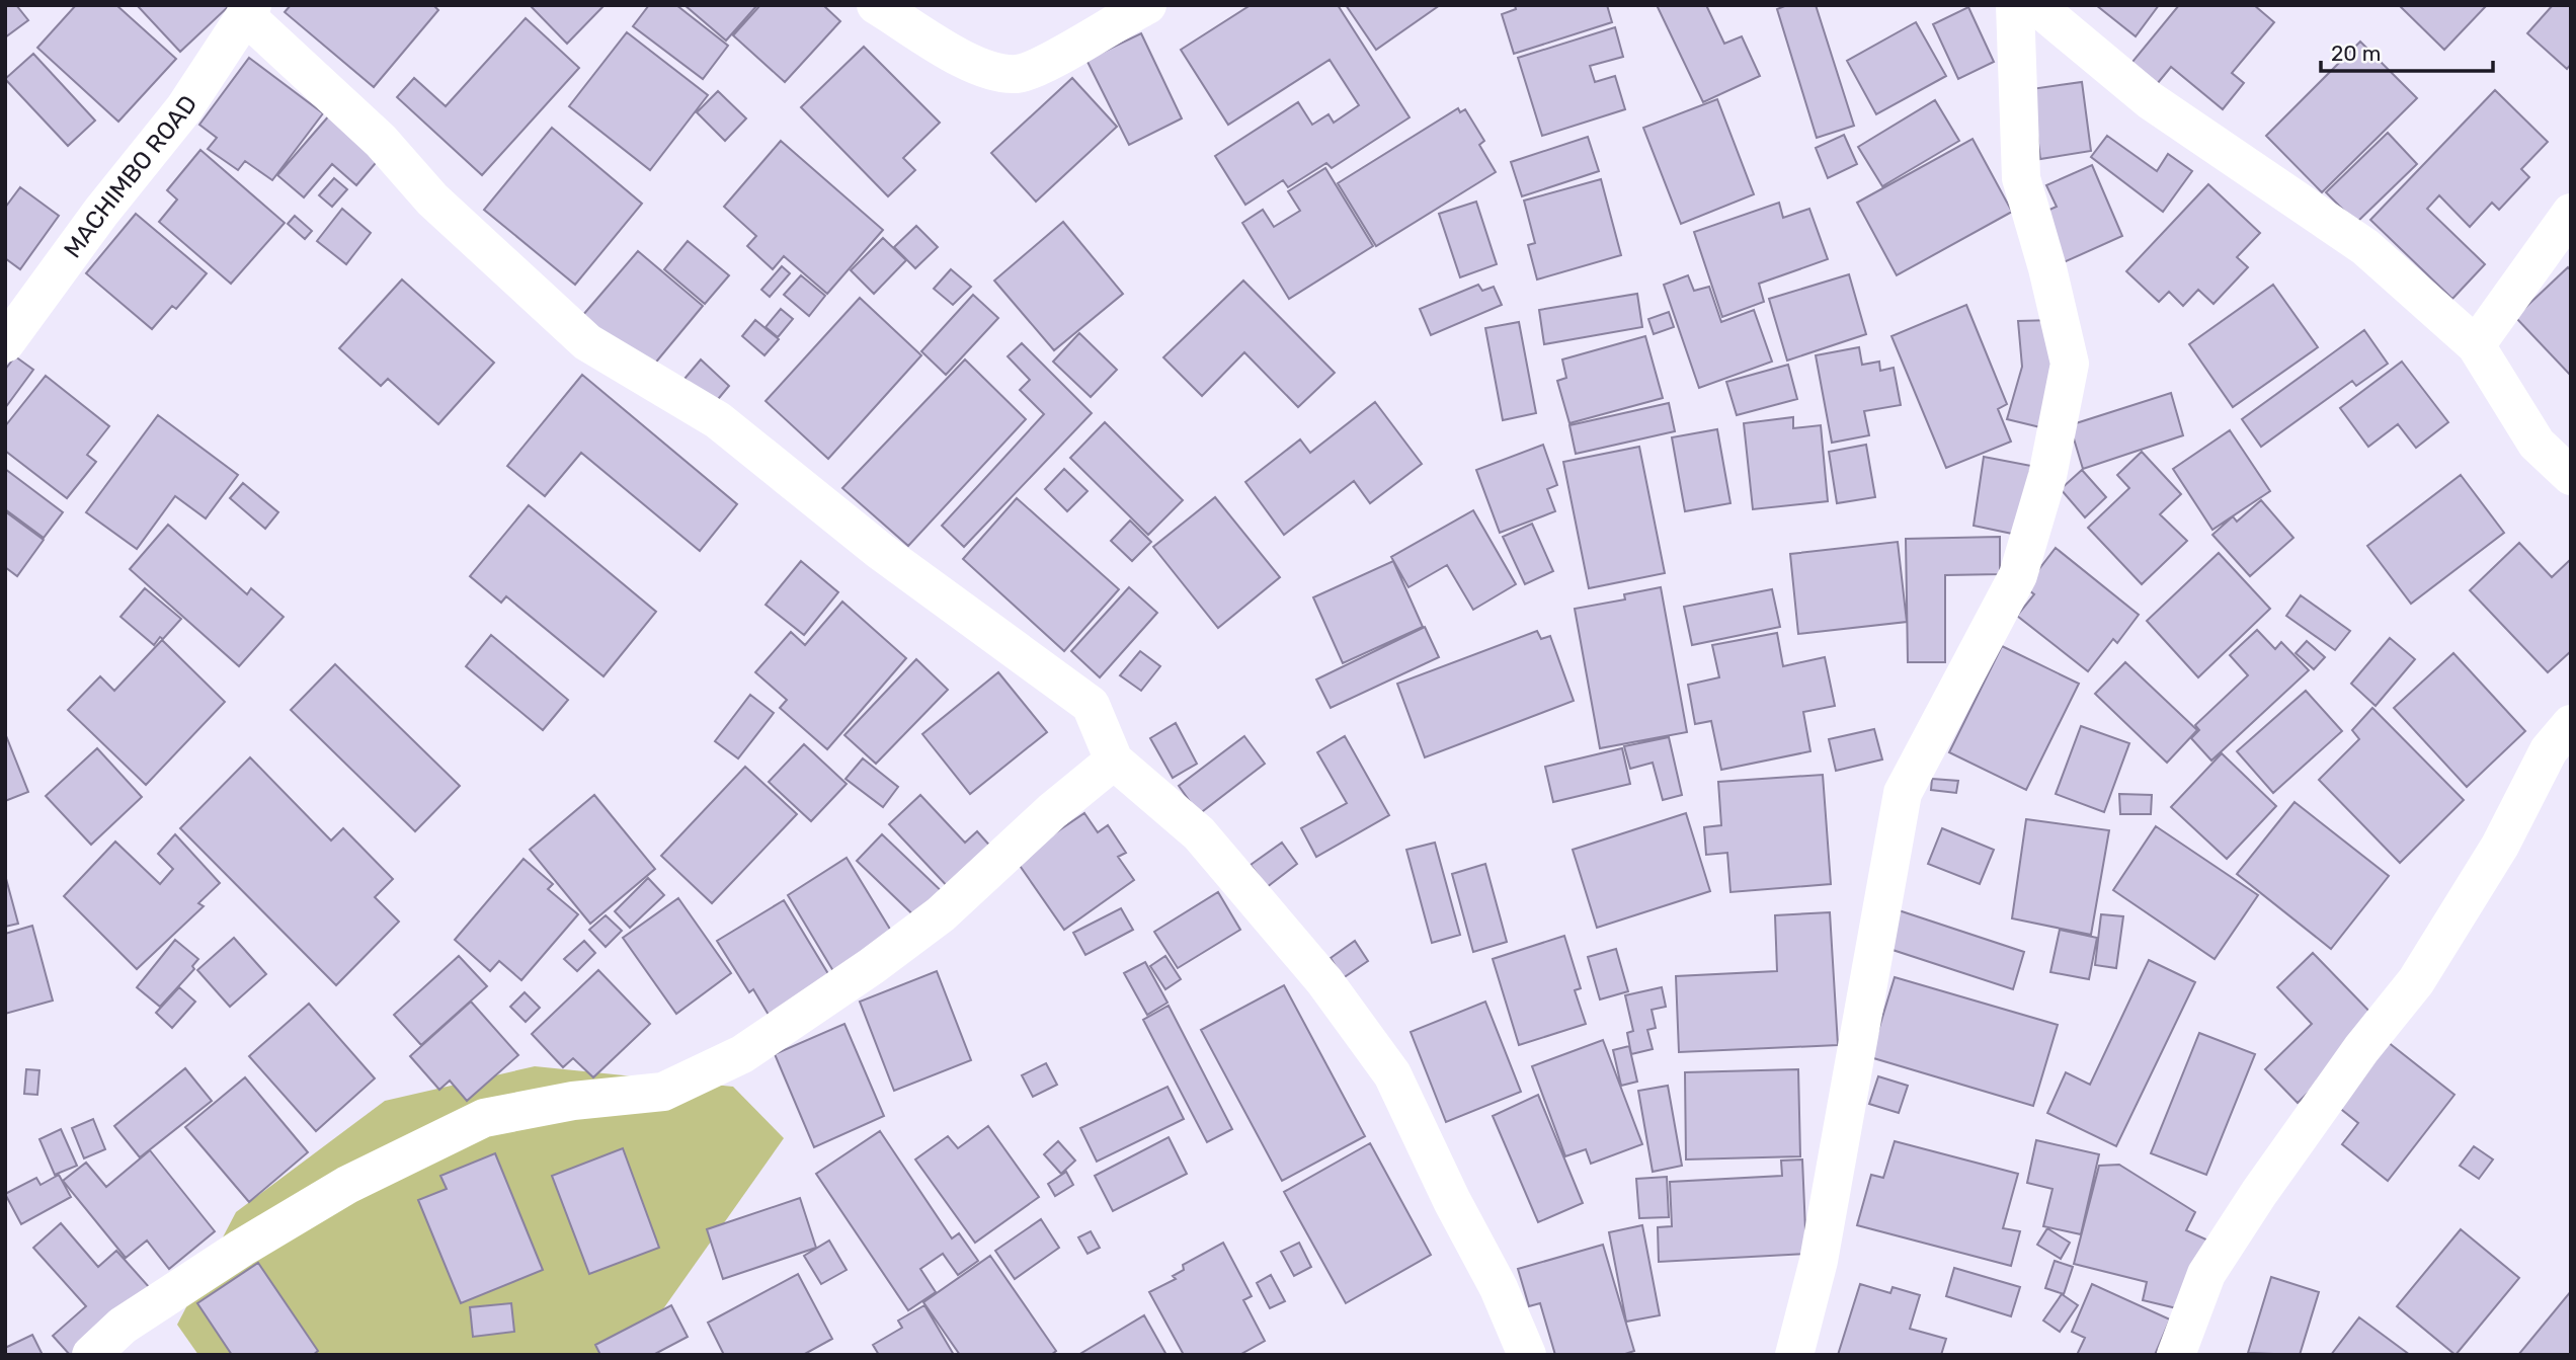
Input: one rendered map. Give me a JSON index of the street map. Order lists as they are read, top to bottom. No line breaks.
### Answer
{"streets":{"street":["MACHIMBO ROAD"]},"scale_bar":"20 m"}
